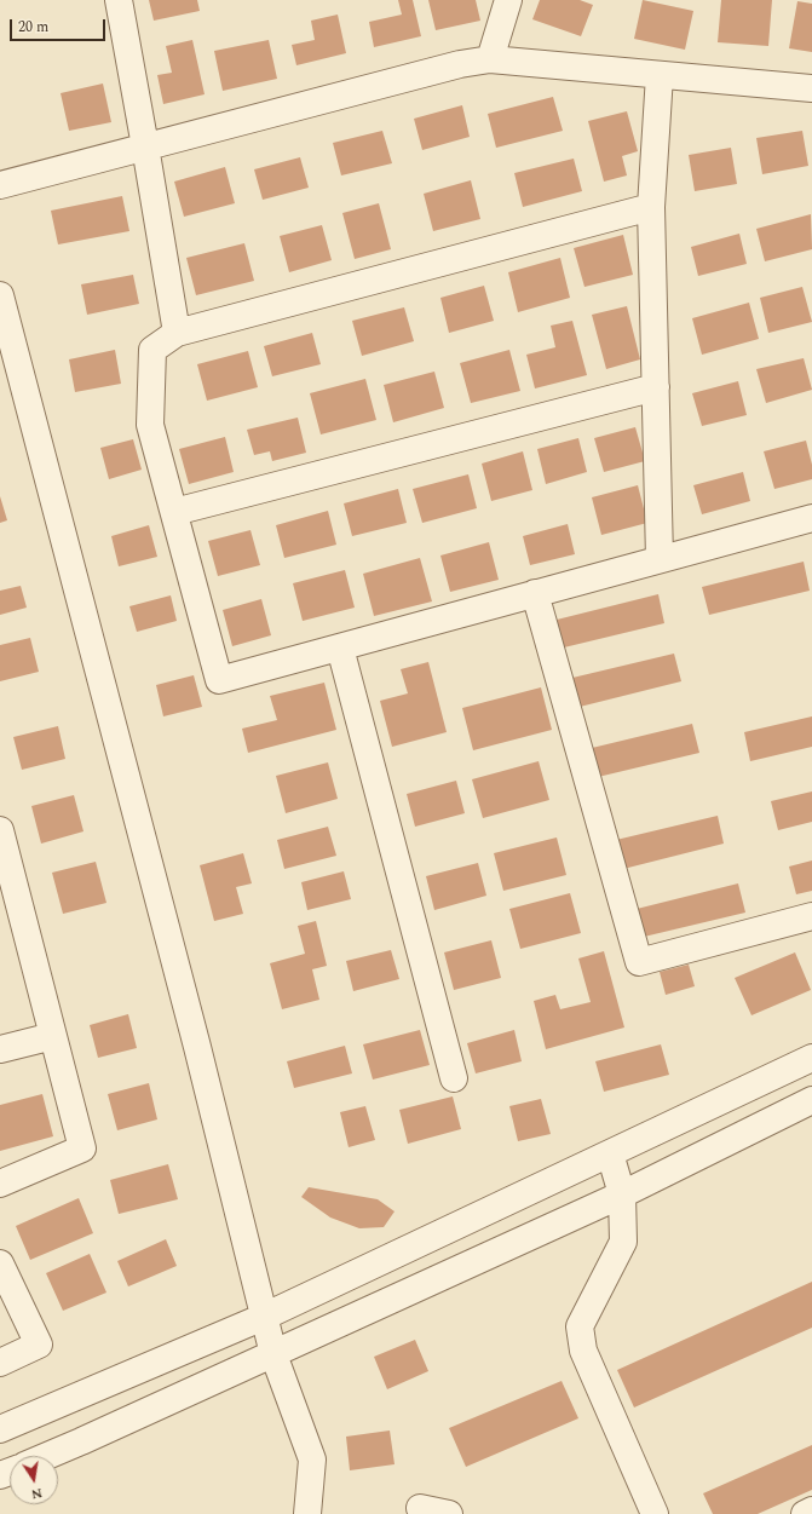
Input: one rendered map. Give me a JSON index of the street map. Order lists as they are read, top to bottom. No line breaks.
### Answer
{"scale_bar":"20 m","north":"bottom"}
